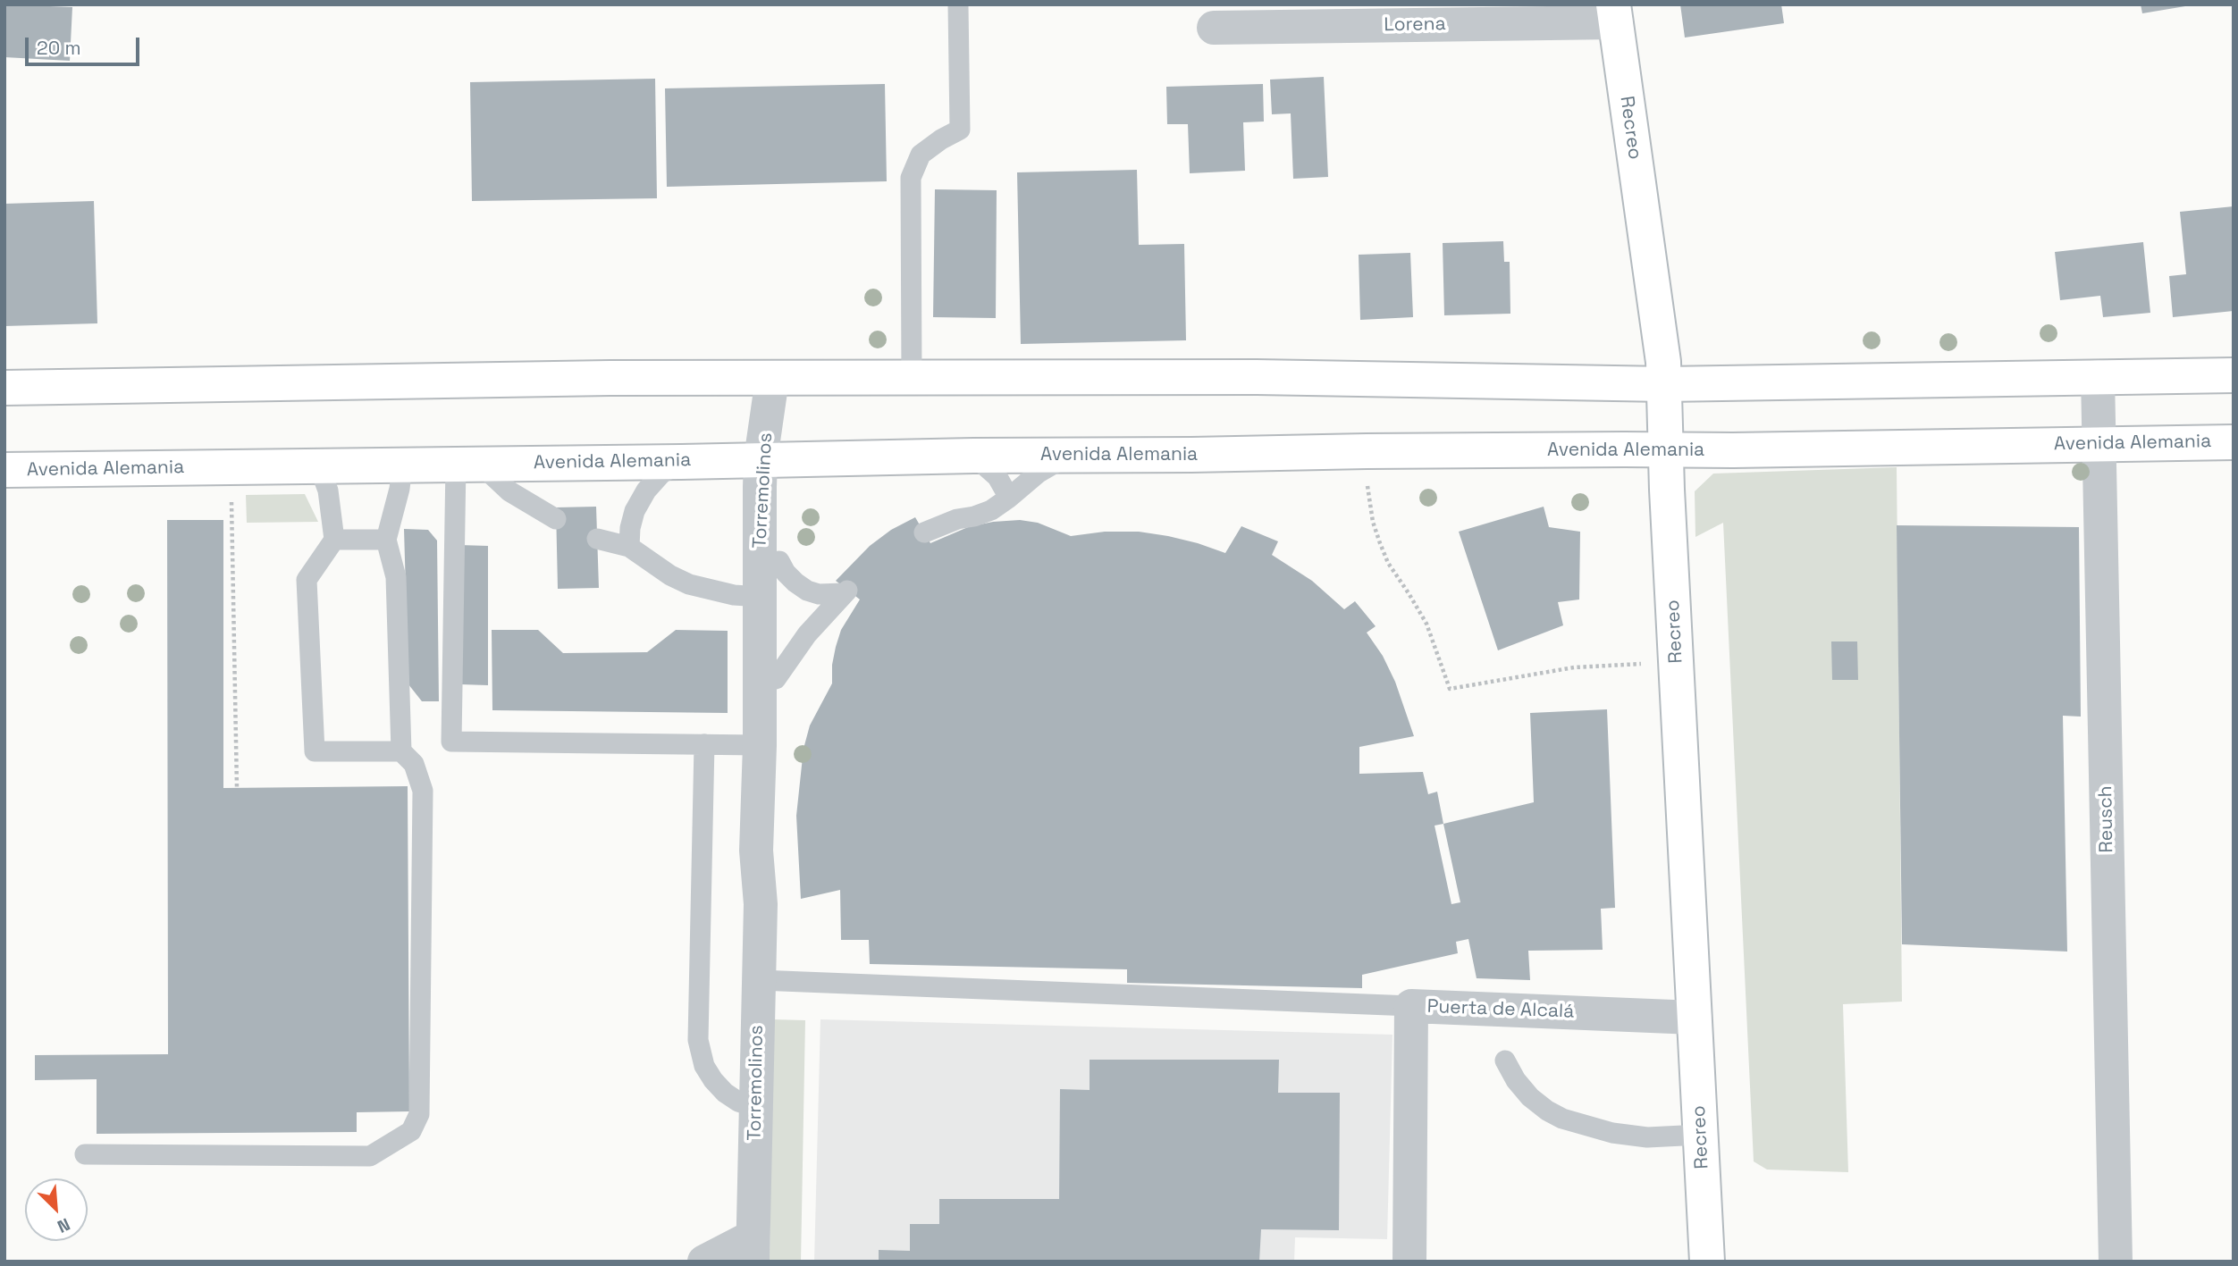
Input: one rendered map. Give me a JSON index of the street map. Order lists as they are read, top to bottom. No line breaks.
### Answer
{"streets":{"main road":["Recreo","Avenida Alemania"],"street":["Lorena","Torremolinos","Reusch","Puerta de Alcalá"]},"crossings":[["Lorena","Recreo"],["Recreo","Avenida Alemania"],["Recreo","Puerta de Alcalá"],["Avenida Alemania","Torremolinos"],["Avenida Alemania","Reusch"]],"scale_bar":"20 m","north":"bottom right"}
